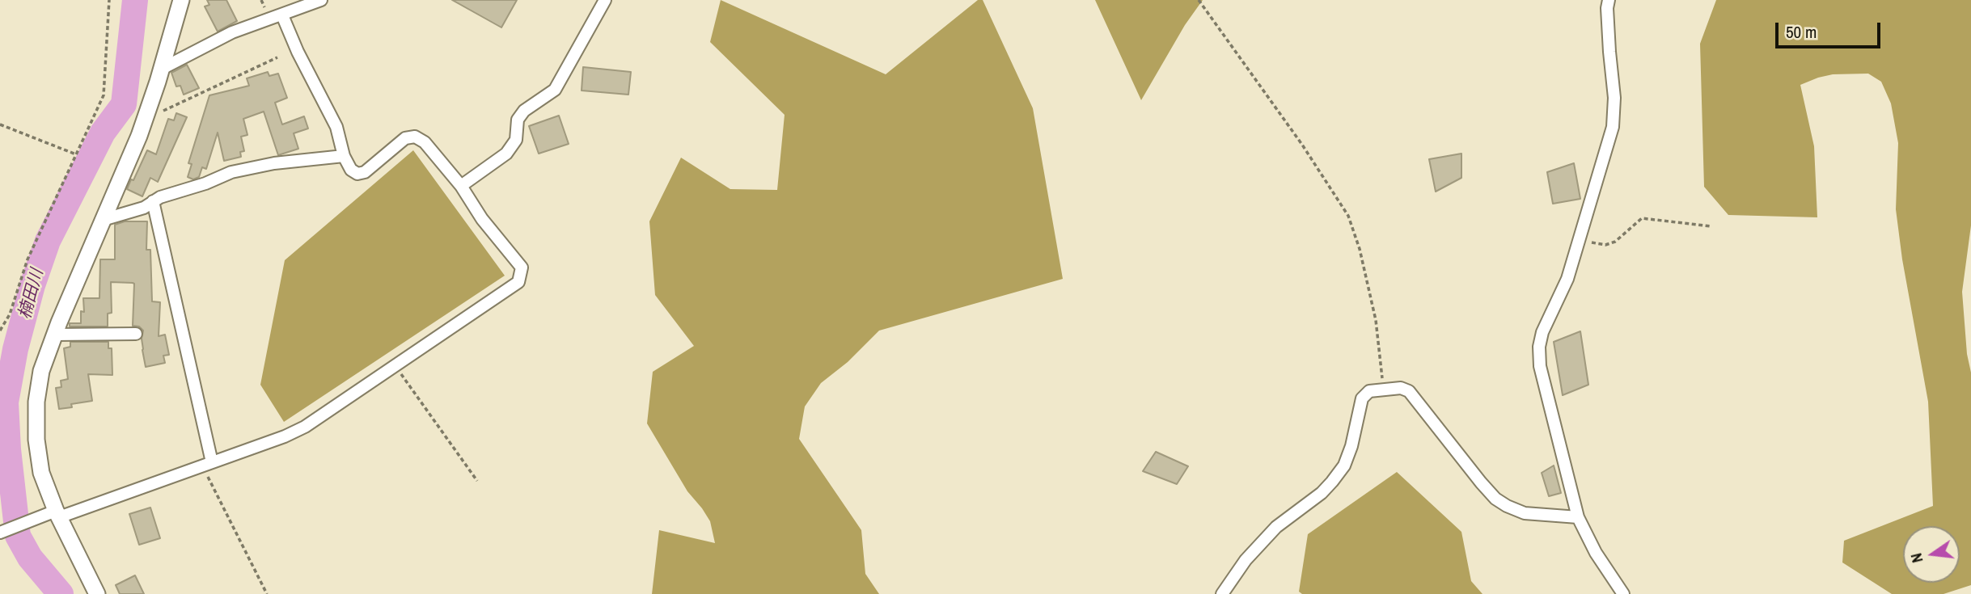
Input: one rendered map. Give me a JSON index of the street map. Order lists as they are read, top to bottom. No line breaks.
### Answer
{"water":["楠田川"],"scale_bar":"50 m","north":"left"}
